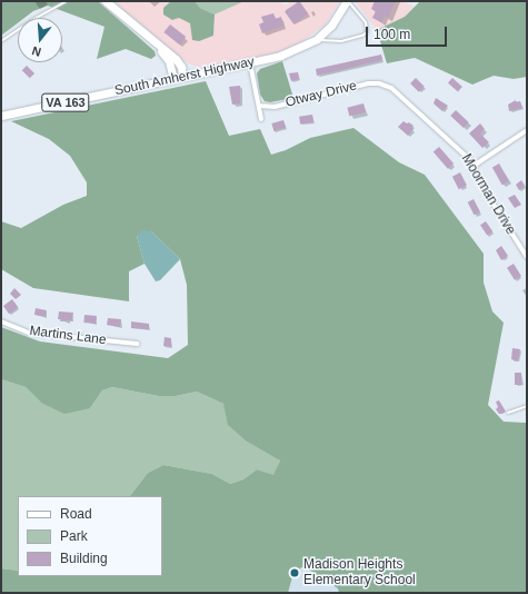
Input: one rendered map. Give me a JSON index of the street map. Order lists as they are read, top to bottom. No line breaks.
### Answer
{"streets":{"main road":["South Amherst Highway","VA 163"],"street":["Otway Drive","Moorman Drive","Martins Lane"]},"crossings":[["Otway Drive","Moorman Drive"]],"places":["Madison Heights Elementary School"],"legend":["Road","Park","Building"],"scale_bar":"100 m","north":"bottom"}
